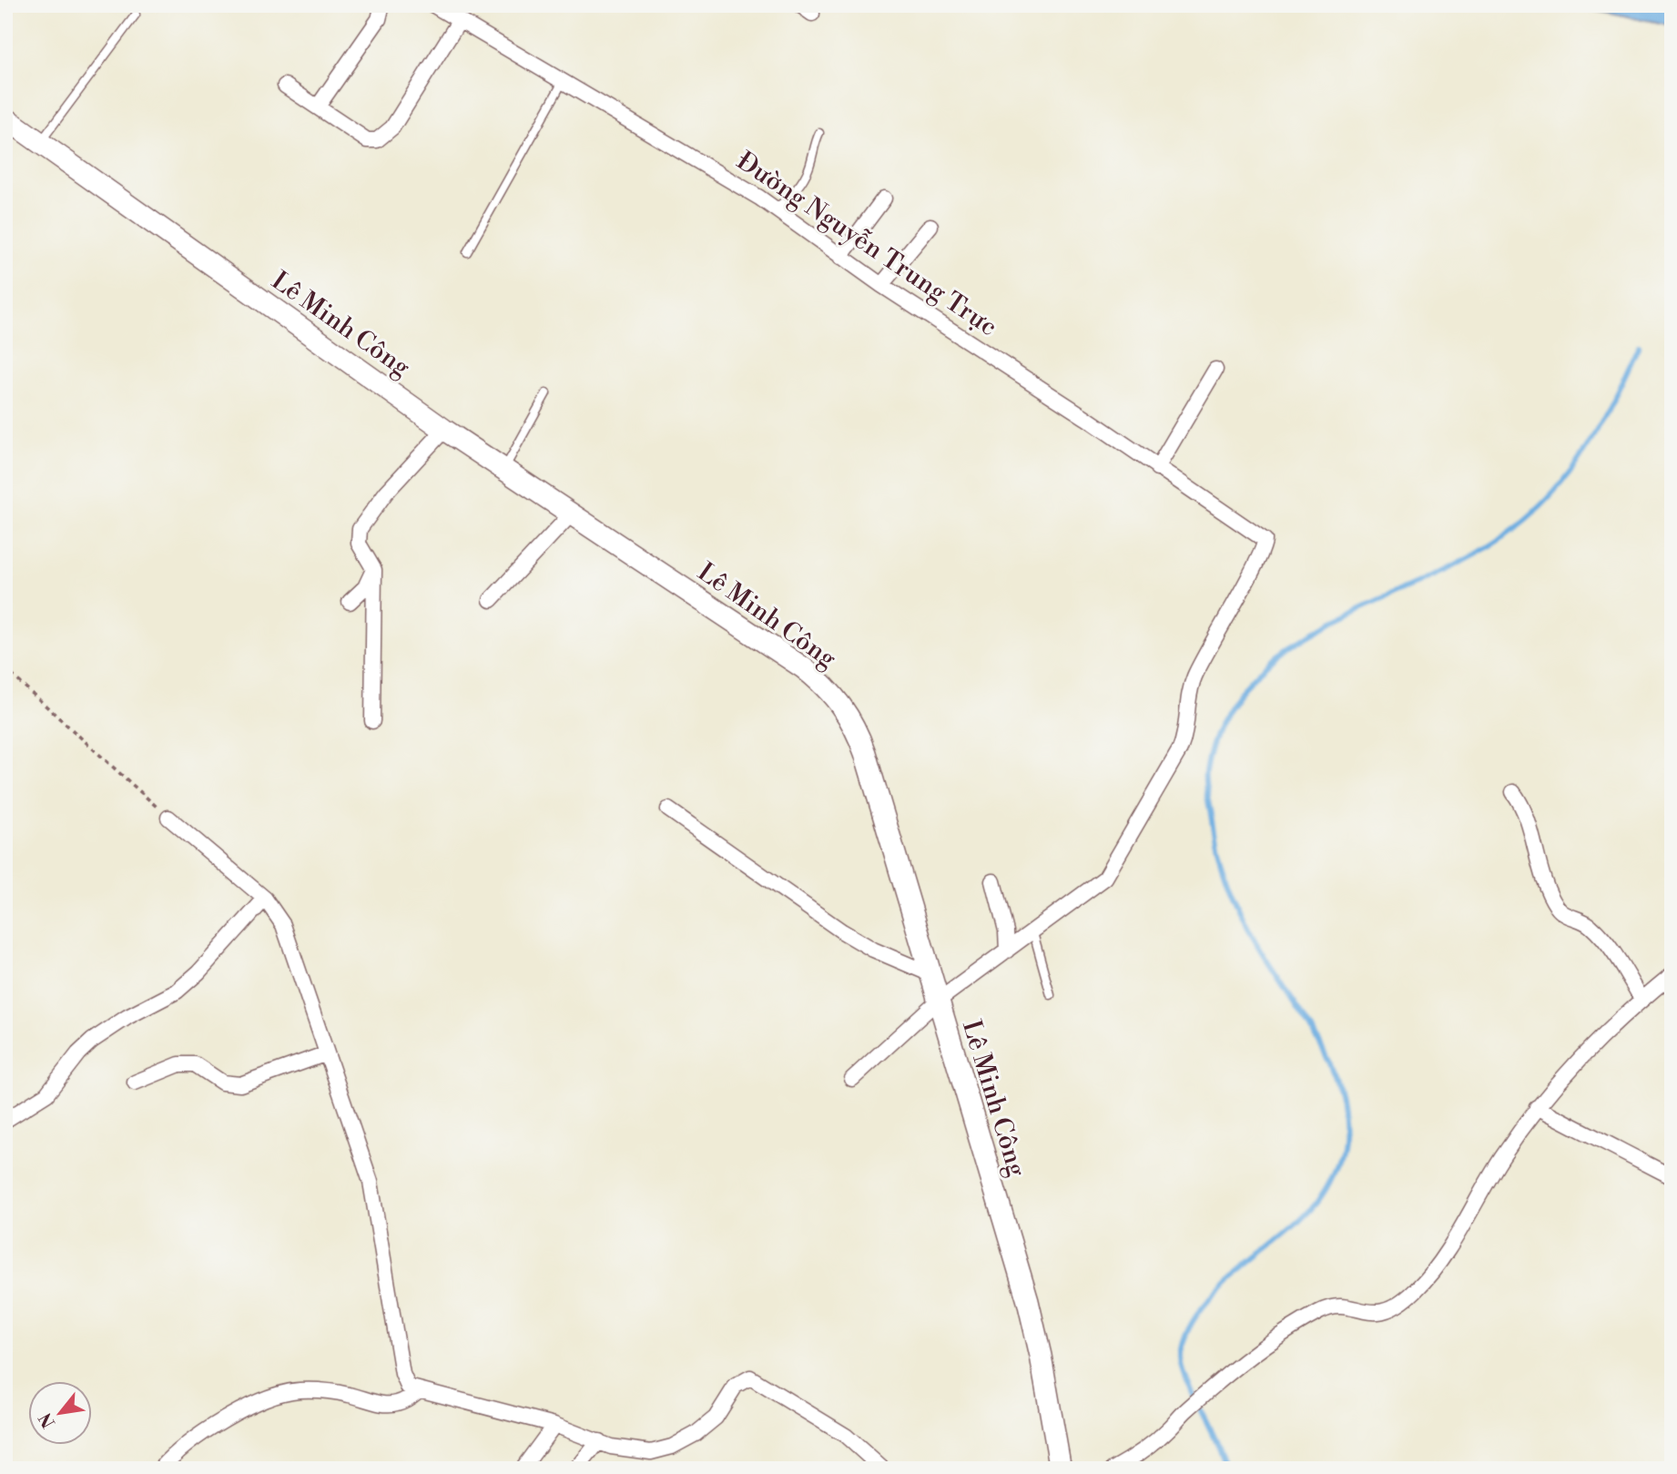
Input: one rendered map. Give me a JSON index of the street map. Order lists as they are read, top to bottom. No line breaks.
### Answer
{"streets":{"main road":["Lê Minh Công"],"street":["Đường Nguyễn Trung Trực"]},"north":"bottom left"}
